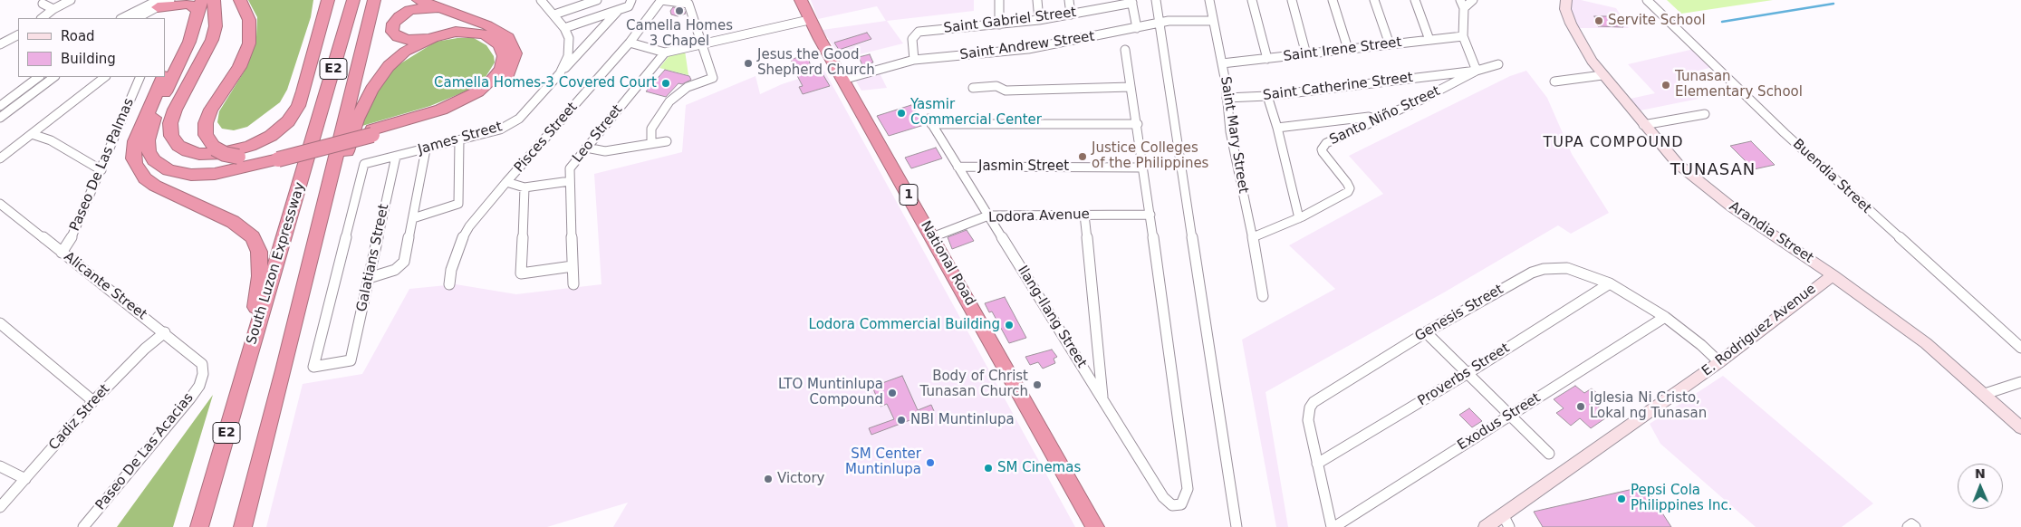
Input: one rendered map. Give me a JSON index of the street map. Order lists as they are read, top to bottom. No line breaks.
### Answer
{"streets":{"highway":["E2","1","South Luzon Expressway","National Road"],"street":["Saint Gabriel Street","Saint Andrew Street","Saint Irene Street","Saint Catherine Street","Santo Niño Street","Leo Street","Saint Mary Street","Pisces Street","James Street","Paseo De Las Palmas","Jasmin Street","Buendia Street","Lodora Avenue","Arandia Street","Galatians Street","Alicante Street","Genesis Street","Ilang-Ilang Street","E. Rodriguez Avenue","Proverbs Street","Cadiz Street","Exodus Street","Paseo De Las Acacias"]},"crossings":[["Saint Gabriel Street","Saint Andrew Street"],["Saint Andrew Street","Saint Mary Street"],["Saint Andrew Street","National Road"],["Saint Irene Street","Saint Mary Street"],["Saint Catherine Street","Santo Niño Street"],["Saint Catherine Street","Saint Mary Street"],["Santo Niño Street","Saint Mary Street"],["James Street","Galatians Street"],["Paseo De Las Palmas","Alicante Street"],["Jasmin Street","Ilang-Ilang Street"],["Lodora Avenue","National Road"],["Lodora Avenue","Ilang-Ilang Street"],["Arandia Street","E. Rodriguez Avenue"],["Alicante Street","Cadiz Street"],["Alicante Street","Paseo De Las Acacias"],["Genesis Street","E. Rodriguez Avenue"],["Genesis Street","Proverbs Street"],["Genesis Street","Exodus Street"]],"districts":["TUPA COMPOUND","TUNASAN"],"places":["Camella Homes 3 Chapel","Servite School","Jesus the Good Shepherd Church","Camella Homes-3 Covered Court","Tunasan Elementary School","Yasmir Commercial Center","Justice Colleges of the Philippines","Lodora Commercial Building","Body of Christ Tunasan Church","LTO Muntinlupa Compound","Iglesia Ni Cristo, Lokal ng Tunasan","NBI Muntinlupa","SM Center Muntinlupa","SM Cinemas","Victory","Pepsi Cola Philippines Inc."],"legend":["Road","Building"],"north":"top"}
